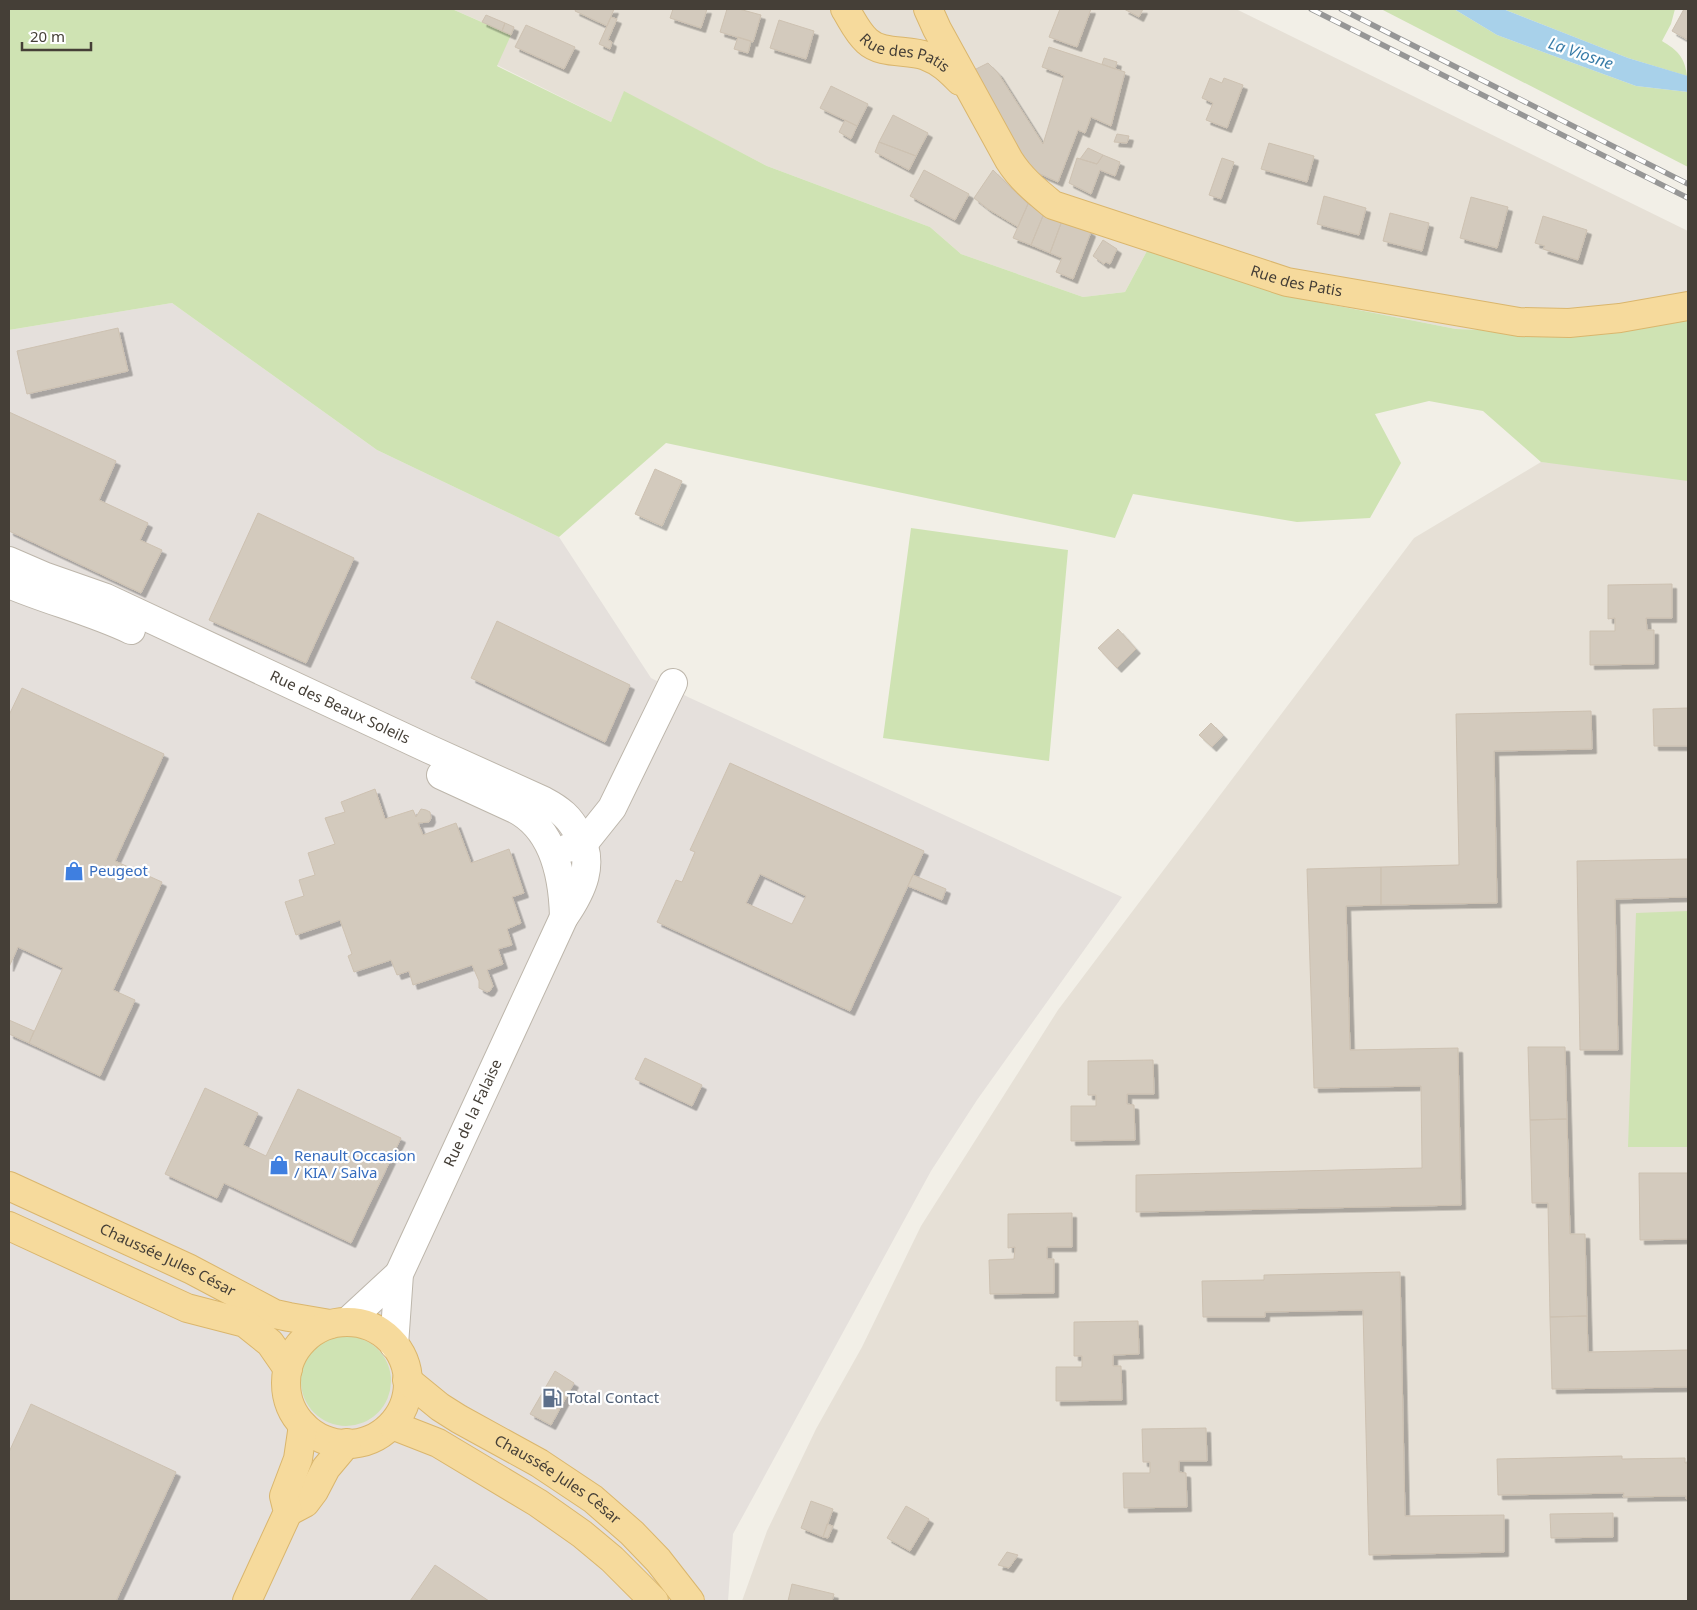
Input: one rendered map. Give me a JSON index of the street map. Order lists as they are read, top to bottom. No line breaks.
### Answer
{"streets":{"main road":["Rue des Patis","Chaussée Jules César","Chaussée Jules Cèsar"],"street":["Rue des Beaux Soleils","Rue de la Falaise"]},"crossings":[["Rue des Beaux Soleils","Rue de la Falaise"],["Rue de la Falaise","Chaussée Jules César"],["Rue de la Falaise","Chaussée Jules Cèsar"],["Chaussée Jules César","Chaussée Jules Cèsar"]],"water":["La Viosne"],"places":{"shop":["Peugeot","Renault Occasion / KIA / Salva"],"fuel station":["Total Contact"]},"scale_bar":"20 m"}
